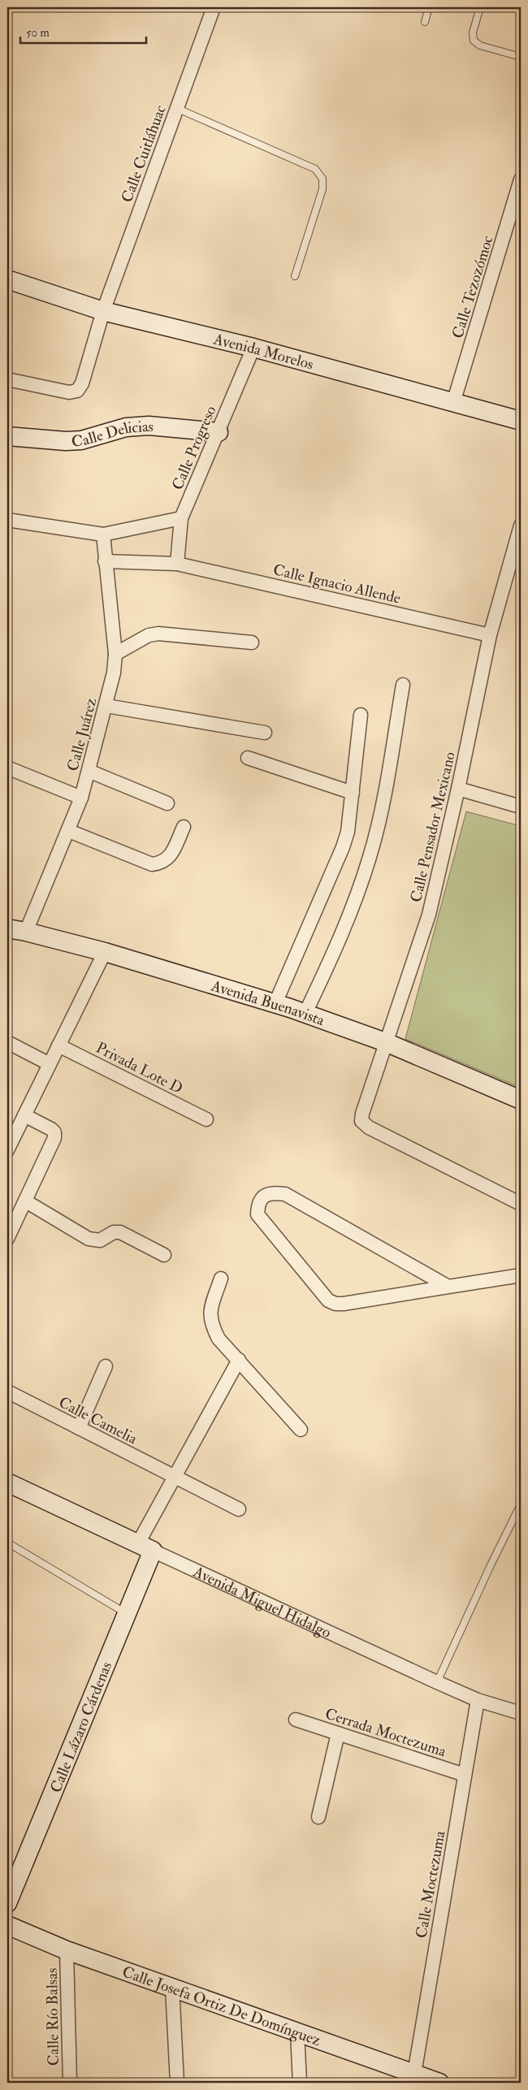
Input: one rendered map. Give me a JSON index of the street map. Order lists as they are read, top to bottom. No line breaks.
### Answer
{"streets":{"street":["Calle Cuitláhuac","Calle Tezozómoc","Avenida Morelos","Calle Delicias","Calle Progreso","Calle Ignacio Allende","Calle Juárez","Calle Pensador Mexicano","Avenida Buenavista","Privada Lote D","Calle Camelia","Avenida Miguel Hidalgo","Calle Lázaro Cárdenas","Cerrada Moctezuma","Calle Moctezuma","Calle Josefa Ortiz De Domínguez","Calle Río Balsas"]},"crossings":[["Calle Cuitláhuac","Avenida Morelos"],["Calle Tezozómoc","Avenida Morelos"],["Avenida Morelos","Calle Progreso"],["Calle Delicias","Calle Progreso"],["Calle Progreso","Calle Ignacio Allende"],["Calle Ignacio Allende","Calle Juárez"],["Calle Ignacio Allende","Calle Pensador Mexicano"],["Calle Juárez","Avenida Buenavista"],["Calle Pensador Mexicano","Avenida Buenavista"],["Avenida Miguel Hidalgo","Calle Lázaro Cárdenas"],["Avenida Miguel Hidalgo","Calle Moctezuma"],["Cerrada Moctezuma","Calle Moctezuma"],["Calle Moctezuma","Calle Josefa Ortiz De Domínguez"],["Calle Josefa Ortiz De Domínguez","Calle Río Balsas"]],"scale_bar":"50 m"}
